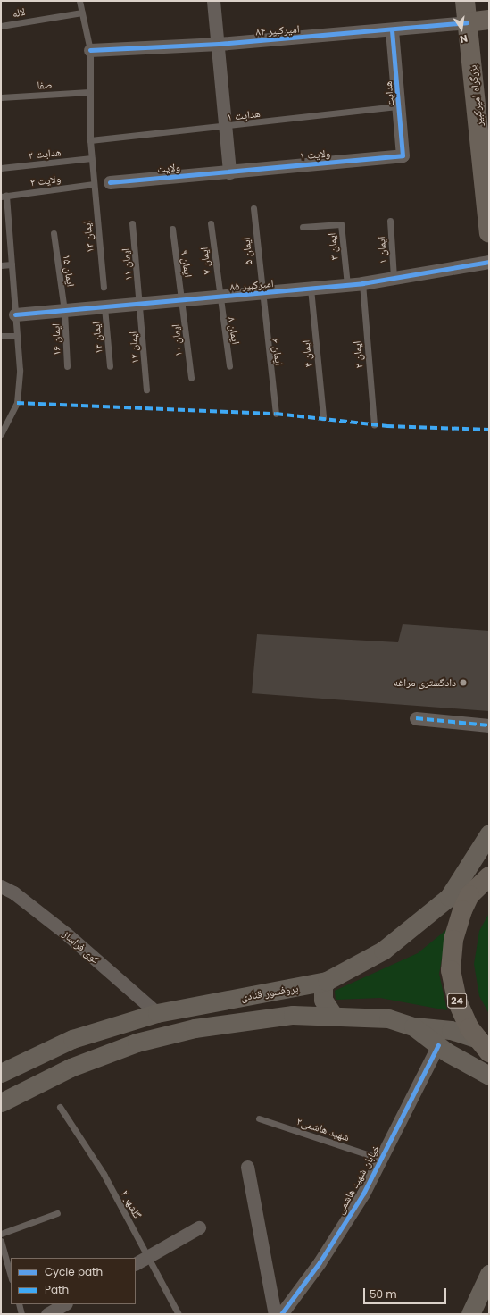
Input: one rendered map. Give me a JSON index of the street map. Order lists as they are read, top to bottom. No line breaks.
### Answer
{"streets":{"main road":["بزرگراه امیرکبیر","پروفسور قنادی","24"],"street":["امیرکبیر ۸۴","هدایت","ولایت ۱","ولایت","امیرکبیر ۸۵","کوی فراساز","خیابان شهید هاشمی"],"lane":["لاله","صفا","هدایت ۱","هدایت ۲","ولایت ۲","ایمان ۱۳","ایمان ۳","ایمان ۱","ایمان ۵","ایمان ۷","ایمان ۹","ایمان ۱۱","ایمان ۱۵","ایمان ۸","ایمان ۱۴","ایمان ۱۶","ایمان ۱۰","ایمان ۱۲","ایمان ۶","ایمان ۴","ایمان ۲","شهید هاشمی۲","گلشهر ۲"]},"crossings":[["لاله","ایمان ۱۳"],["امیرکبیر ۸۴","هدایت"],["امیرکبیر ۸۴","بزرگراه امیرکبیر"],["امیرکبیر ۸۴","ایمان ۱۳"],["صفا","ایمان ۱۳"],["هدایت","هدایت ۱"],["هدایت","ولایت ۱"],["هدایت ۱","ایمان ۱۳"],["هدایت ۲","ایمان ۱۳"],["ولایت ۱","ولایت"],["ولایت ۲","ایمان ۱۳"],["ایمان ۳","امیرکبیر ۸۵"],["ایمان ۱","امیرکبیر ۸۵"],["ایمان ۵","امیرکبیر ۸۵"],["ایمان ۵","ایمان ۶"],["ایمان ۷","امیرکبیر ۸۵"],["ایمان ۷","ایمان ۸"],["ایمان ۹","امیرکبیر ۸۵"],["ایمان ۹","ایمان ۱۰"],["ایمان ۱۱","امیرکبیر ۸۵"],["ایمان ۱۱","ایمان ۱۲"],["ایمان ۱۵","امیرکبیر ۸۵"],["ایمان ۱۵","ایمان ۱۶"],["امیرکبیر ۸۵","ایمان ۸"],["امیرکبیر ۸۵","ایمان ۱۴"],["امیرکبیر ۸۵","ایمان ۱۶"],["امیرکبیر ۸۵","ایمان ۱۰"],["امیرکبیر ۸۵","ایمان ۱۲"],["امیرکبیر ۸۵","ایمان ۶"],["امیرکبیر ۸۵","ایمان ۴"],["امیرکبیر ۸۵","ایمان ۲"],["کوی فراساز","پروفسور قنادی"],["شهید هاشمی۲","خیابان شهید هاشمی"]],"places":["دادگستری مراغه"],"legend":["Cycle path","Path"],"scale_bar":"50 m","north":"bottom"}
